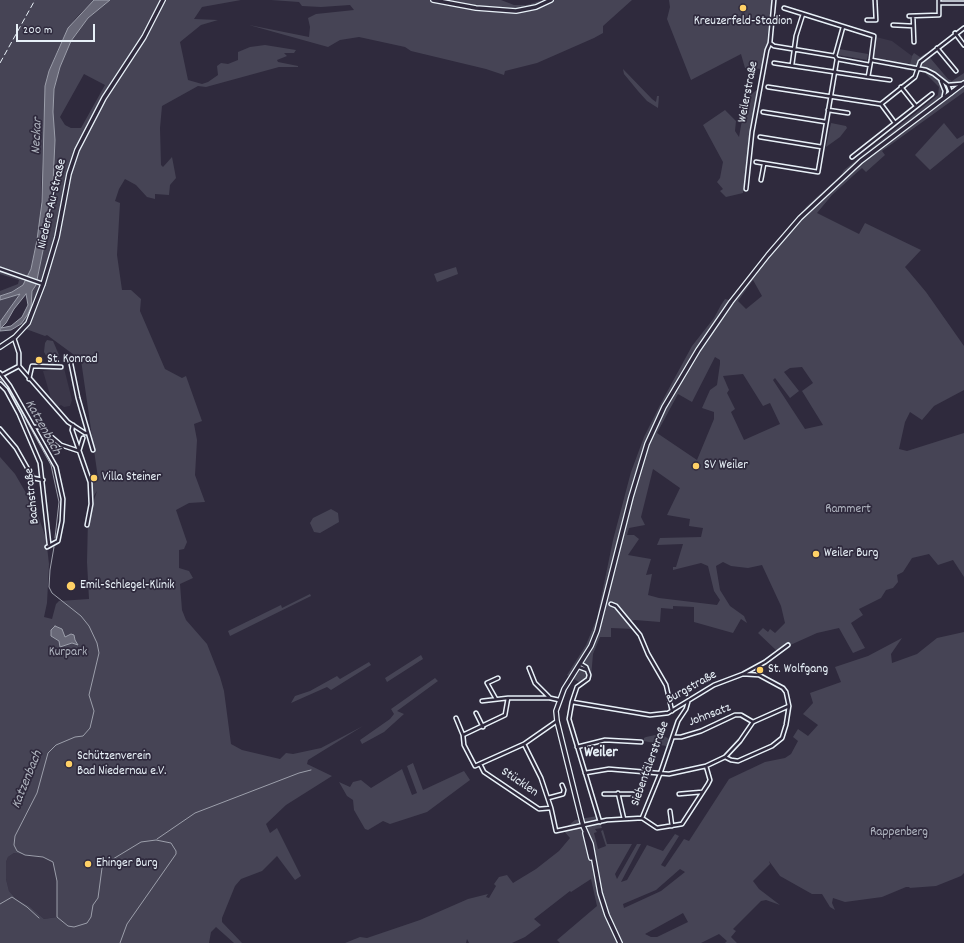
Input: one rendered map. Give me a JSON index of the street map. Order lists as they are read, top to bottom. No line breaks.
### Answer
{"streets":{"main road":["Niedere-Au-Straße"],"street":["Weilerstraße","Bachstraße","Burgstraße","Johnsatz","Siebentälerstraße","Stücklen"]},"crossings":[["Burgstraße","Siebentälerstraße"],["Johnsatz","Siebentälerstraße"],["Siebentälerstraße","Stücklen"]],"districts":["Weiler"],"water":["Neckar","Katzenbach"],"parks":["Rammert","Kurpark","Rappenberg"],"places":["Kreuzerfeld-Stadion","St. Konrad","SV Weiler","Villa Steiner","Weiler Burg","Emil-Schlegel-Klinik","St. Wolfgang","Schützenverein Bad Niedernau e.V.","Ehinger Burg"],"scale_bar":"200 m"}
